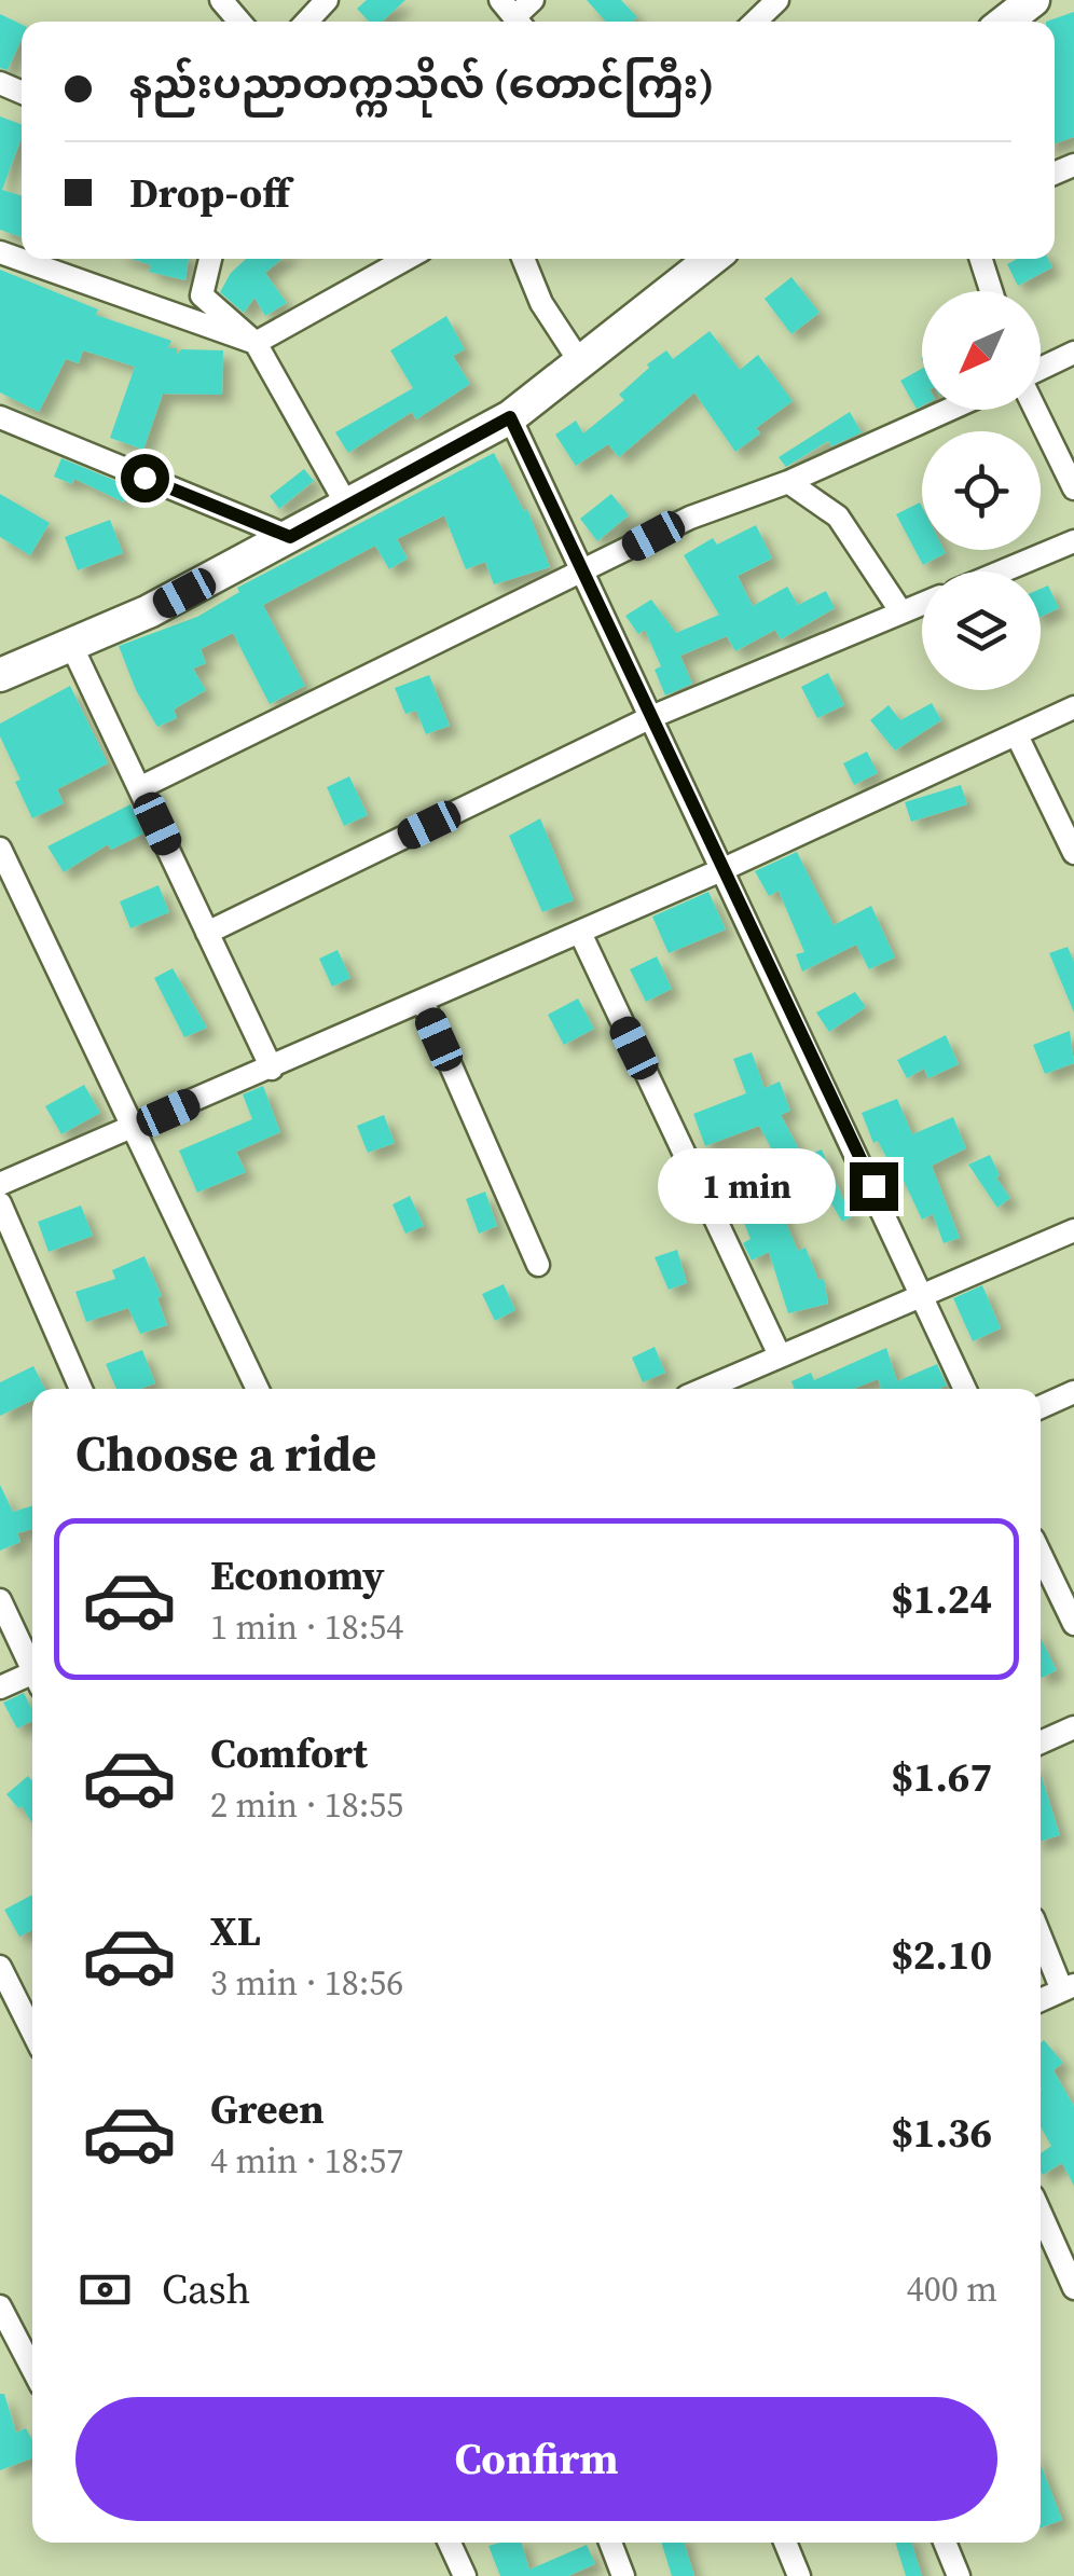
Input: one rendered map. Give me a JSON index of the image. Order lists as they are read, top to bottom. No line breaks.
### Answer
{"north":"bottom left","page":{"banner":["နည်းပညာတက္ကသိုလ် (တောင်ကြီး)","Drop-off"],"bubble":"1 min","heading":"Choose a ride","list":[{"name":"Economy","note":"1 min · 18:54","value":"$1.24"},{"name":"Comfort","note":"2 min · 18:55","value":"$1.67"},{"name":"XL","note":"3 min · 18:56","value":"$2.10"},{"name":"Green","note":"4 min · 18:57","value":"$1.36"}],"pay":["Cash","400 m"],"buttons":"Confirm"}}
